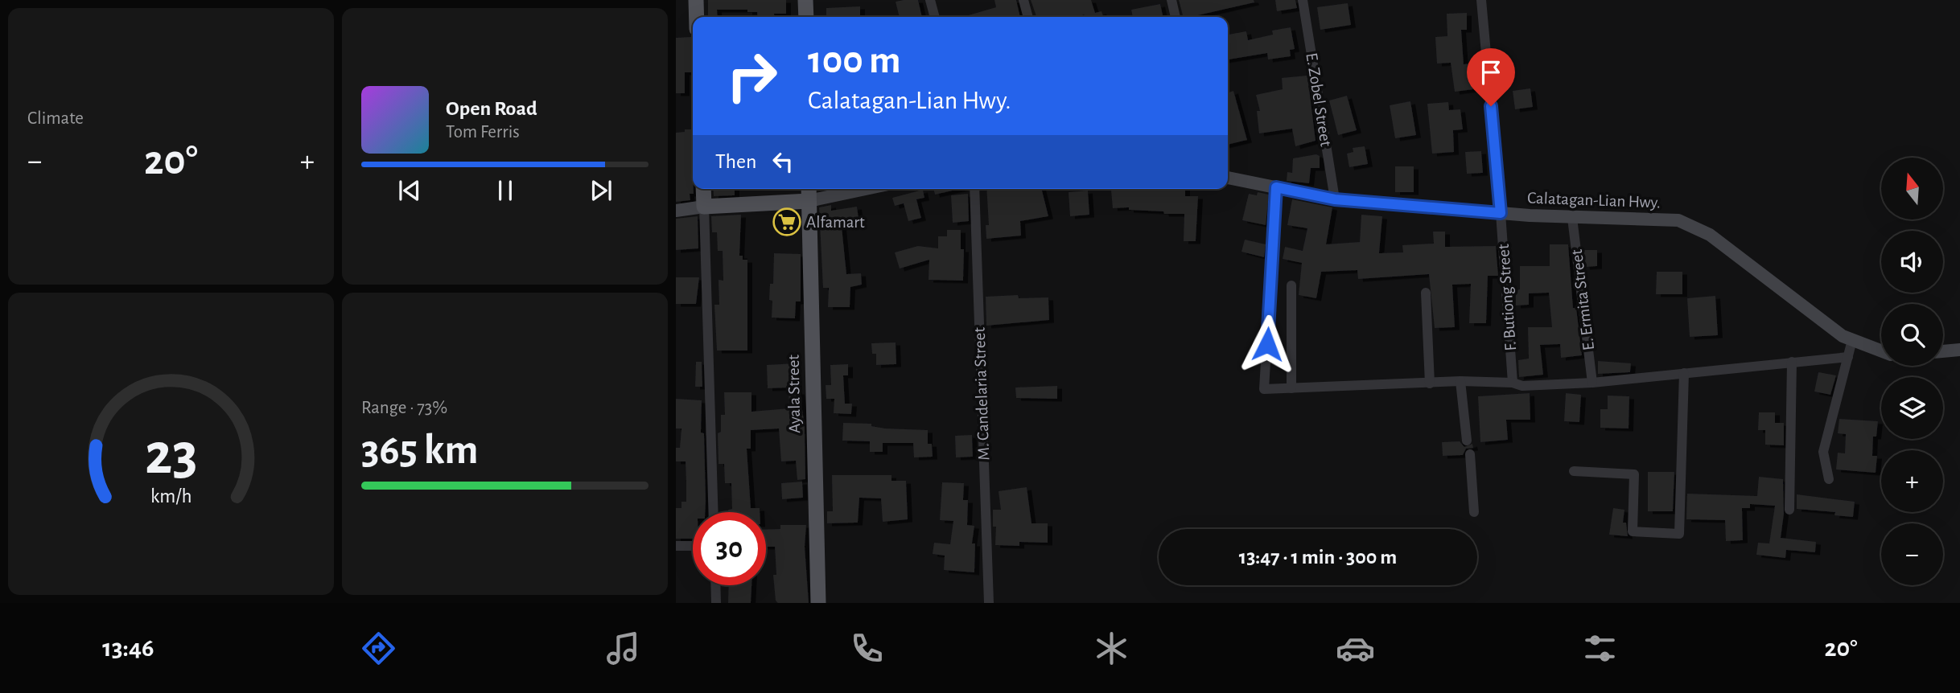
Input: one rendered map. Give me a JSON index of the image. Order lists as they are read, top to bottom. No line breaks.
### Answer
{"streets":{"main road":["Calatagan-Lian Hwy.","Ayala Street"],"street":["E. Zobel Street","F. Butiong Street","E. Ermita Street","M. Candelaria Street"]},"crossings":[["E. Zobel Street","Calatagan-Lian Hwy."],["Calatagan-Lian Hwy.","F. Butiong Street"],["Calatagan-Lian Hwy.","E. Ermita Street"]],"places":{"supermarket":["Alfamart"]},"north":"top","page":{"tile":["Climate",["Range · 73%","365 km"]],"turn":["100 m","Calatagan-Lian Hwy."],"song":["Open Road","Tom Ferris"],"then":"Then","heat":["−","20°","+"],"map_buttons":["+","−"],"limit":"30","trip":"13:47 · 1 min · 300 m","tabs":["13:46","20°"],"gauge":["23","km/h"]}}
